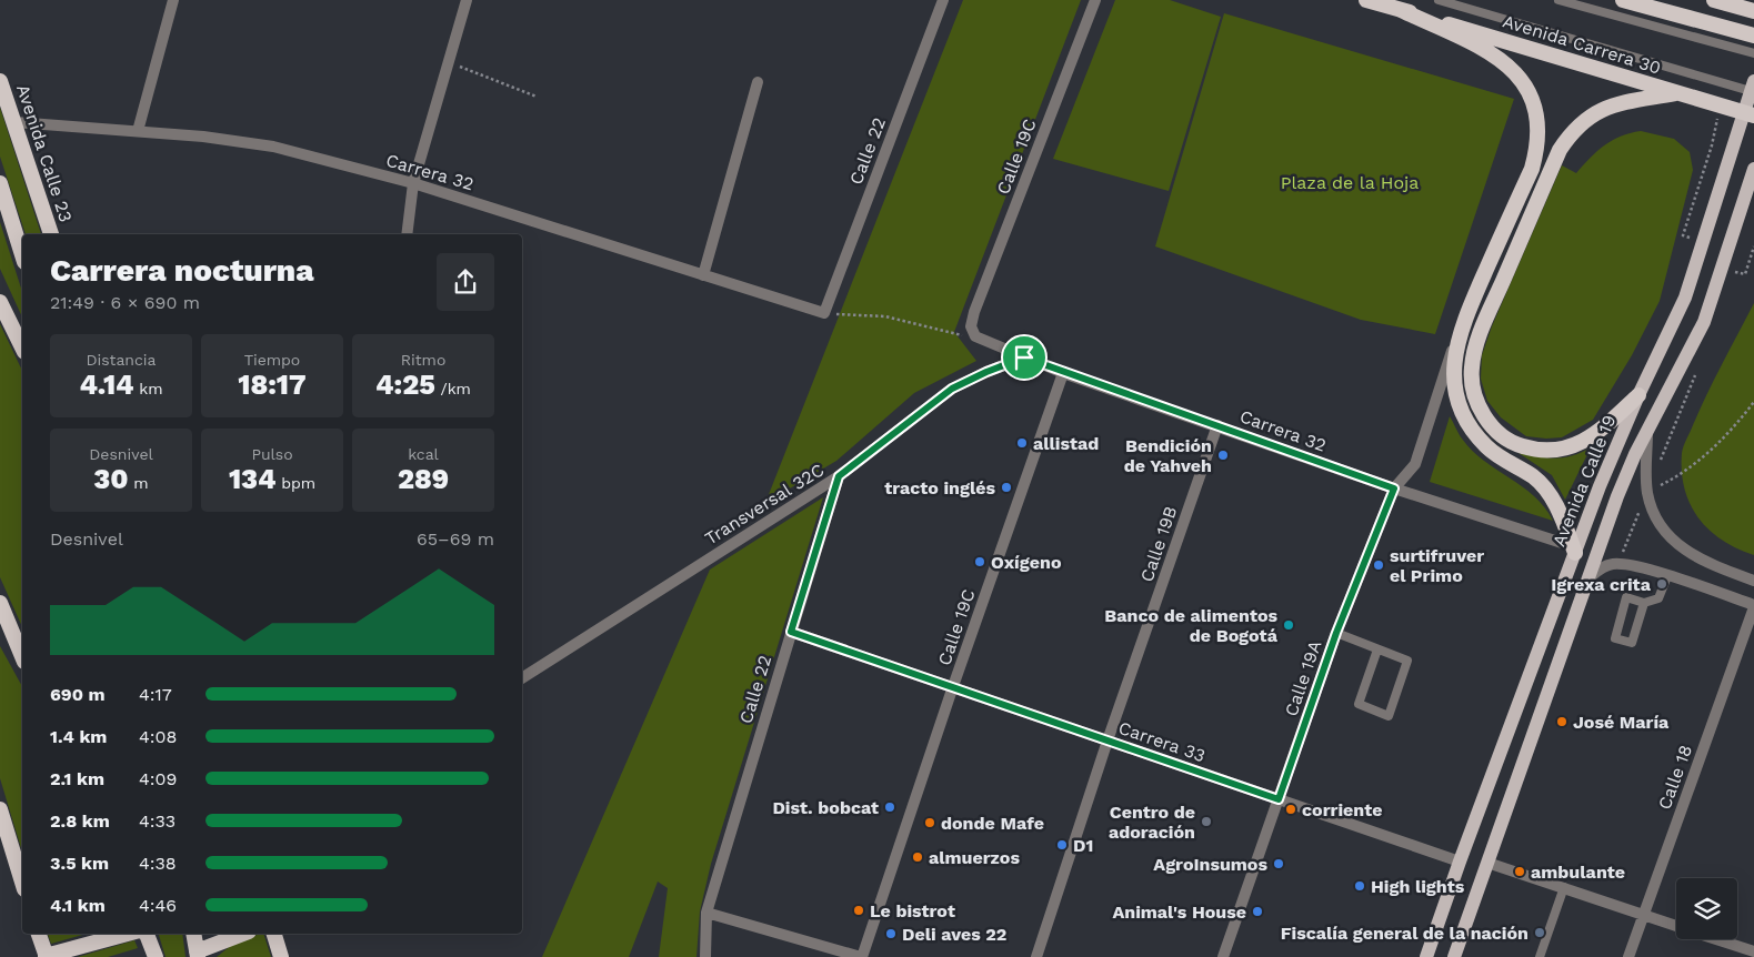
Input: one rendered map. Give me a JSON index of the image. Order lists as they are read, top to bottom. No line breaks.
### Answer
{"streets":{"highway":["Avenida Carrera 30","Avenida Calle 23"],"main road":["Avenida Calle 19"],"street":["Calle 22","Calle 19C","Carrera 32","Transversal 32C","Calle 19B","Calle 19A","Carrera 33","Calle 18"]},"crossings":[["Calle 22","Carrera 32"],["Calle 22","Transversal 32C"],["Calle 22","Carrera 33"],["Avenida Calle 23","Carrera 32"],["Calle 19C","Carrera 32"],["Calle 19C","Carrera 33"],["Carrera 32","Transversal 32C"],["Carrera 32","Calle 19B"],["Carrera 32","Calle 19A"],["Avenida Calle 19","Carrera 33"],["Calle 19B","Carrera 33"],["Calle 19A","Carrera 33"]],"parks":["Plaza de la Hoja"],"places":["allistad","Bendición de Yahveh","tracto inglés","Oxígeno","surtifruver el Primo","Igrexa crita","Banco de alimentos de Bogotá","José María","Dist. bobcat","corriente","Centro de adoración","donde Mafe","D1","almuerzos","AgroInsumos","ambulante","High lights","Le bistrot","Animal's House","Fiscalía general de la nación","Deli aves 22"],"page":{"heading":["Carrera nocturna","21:49 · 6 × 690 m"],"stats":[["Distancia","4.14 km"],["Tiempo","18:17"],["Ritmo","4:25 /km"],["Desnivel","30 m"],["Pulso","134 bpm"],["kcal","289"]],"chart":["Desnivel","65–69 m"],"list":[{"name":"690 m","note":"4:17"},{"name":"1.4 km","note":"4:08"},{"name":"2.1 km","note":"4:09"},{"name":"2.8 km","note":"4:33"},{"name":"3.5 km","note":"4:38"},{"name":"4.1 km","note":"4:46"}]}}
